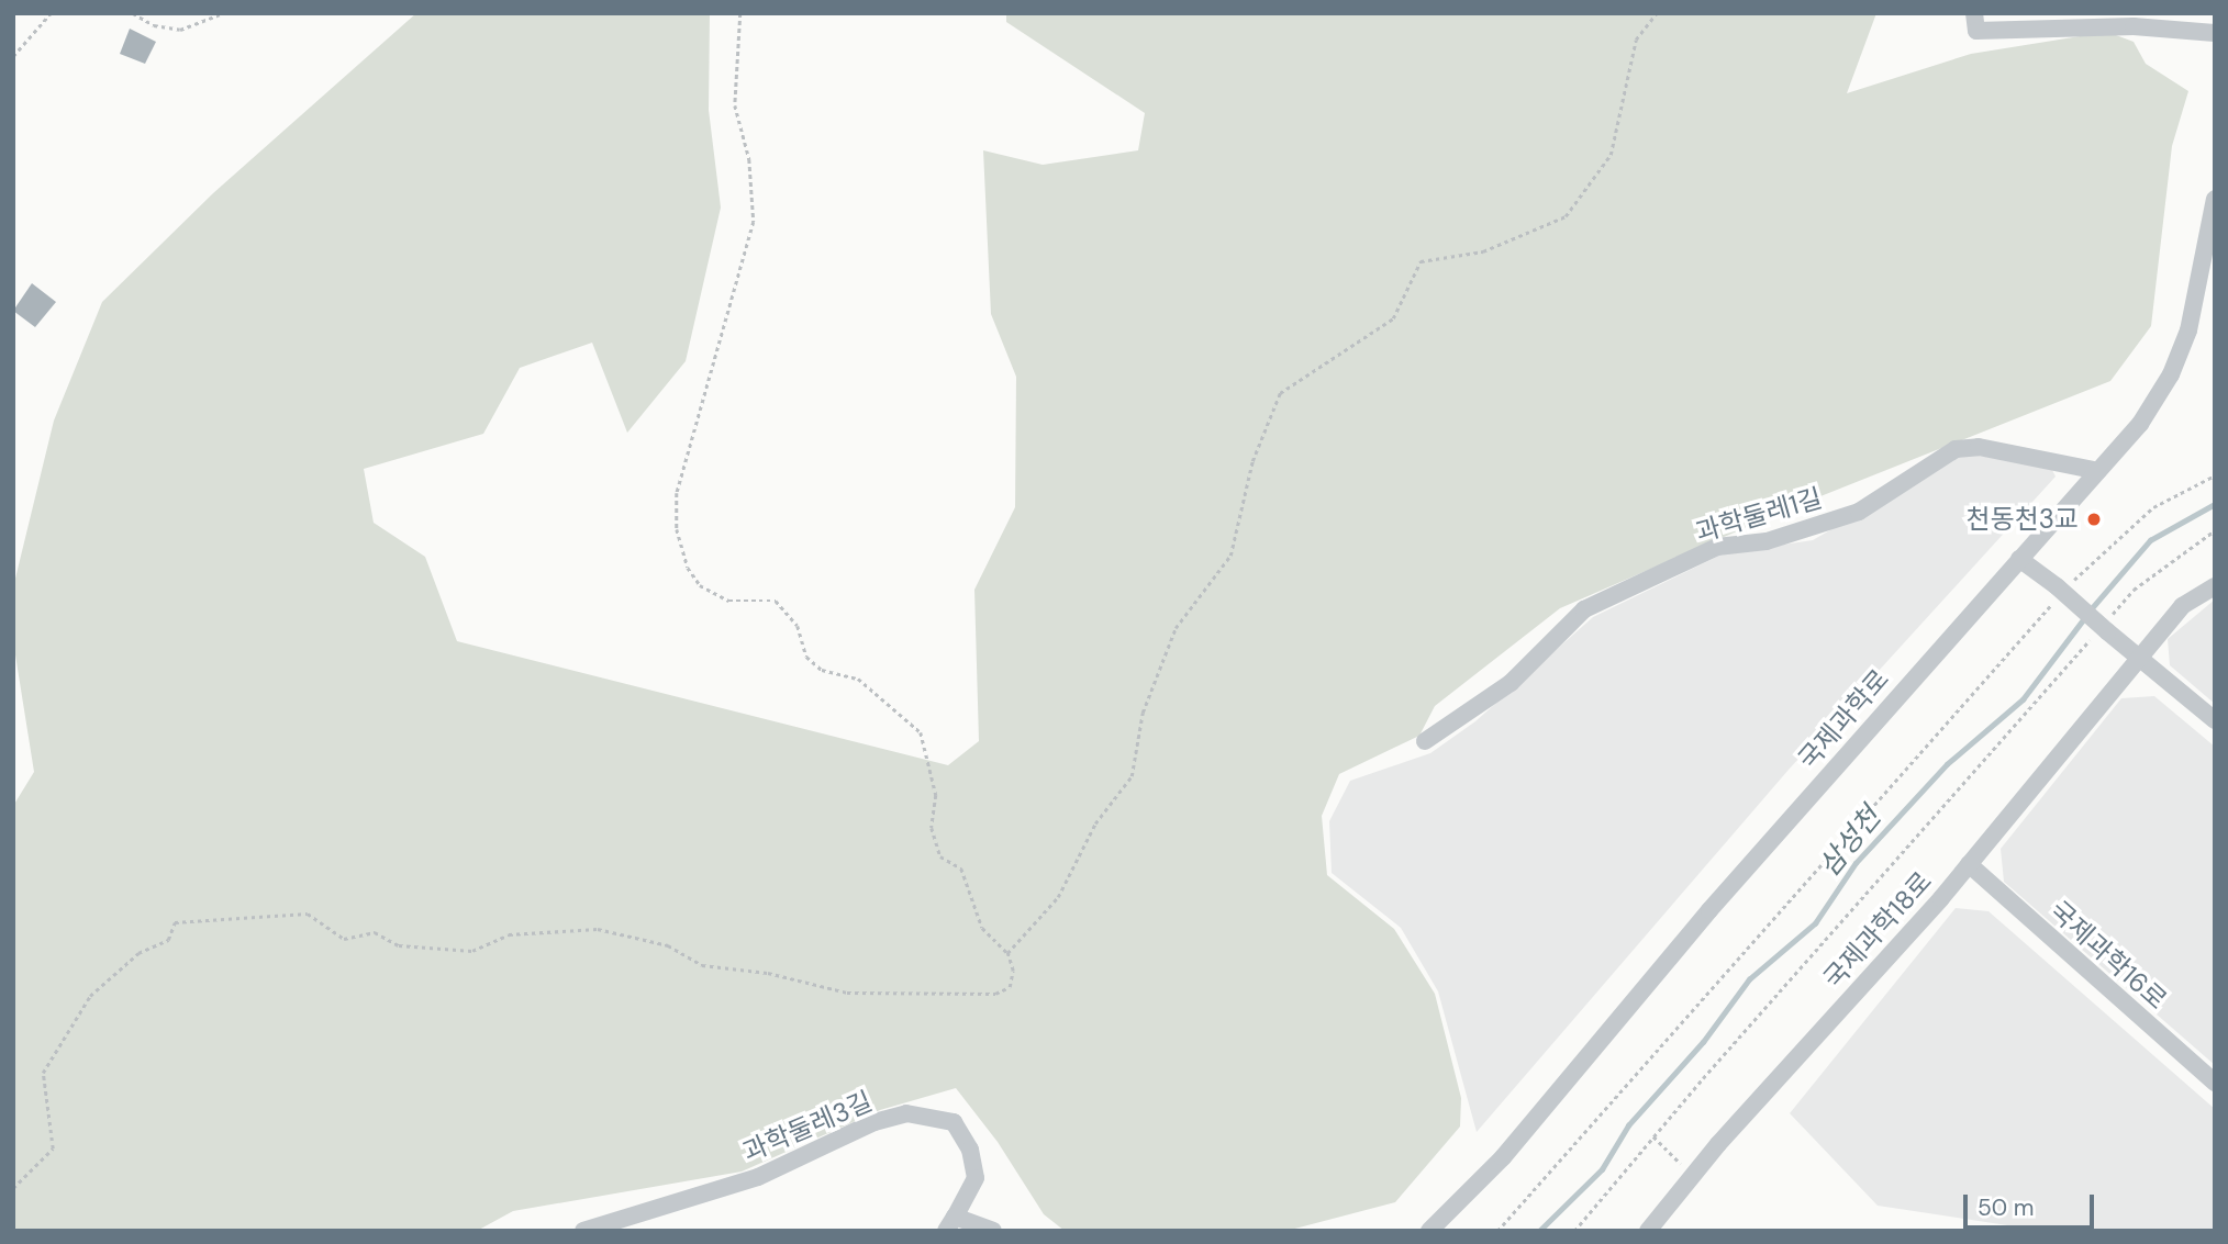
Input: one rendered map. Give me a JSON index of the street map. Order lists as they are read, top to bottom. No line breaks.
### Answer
{"streets":{"street":["과학둘레1길","국제과학로","국제과학18로","국제과학16로","과학둘레3길"]},"crossings":[["과학둘레1길","국제과학로"],["국제과학18로","국제과학16로"]],"water":["삼성천"],"places":["천동천3교"],"scale_bar":"50 m"}
